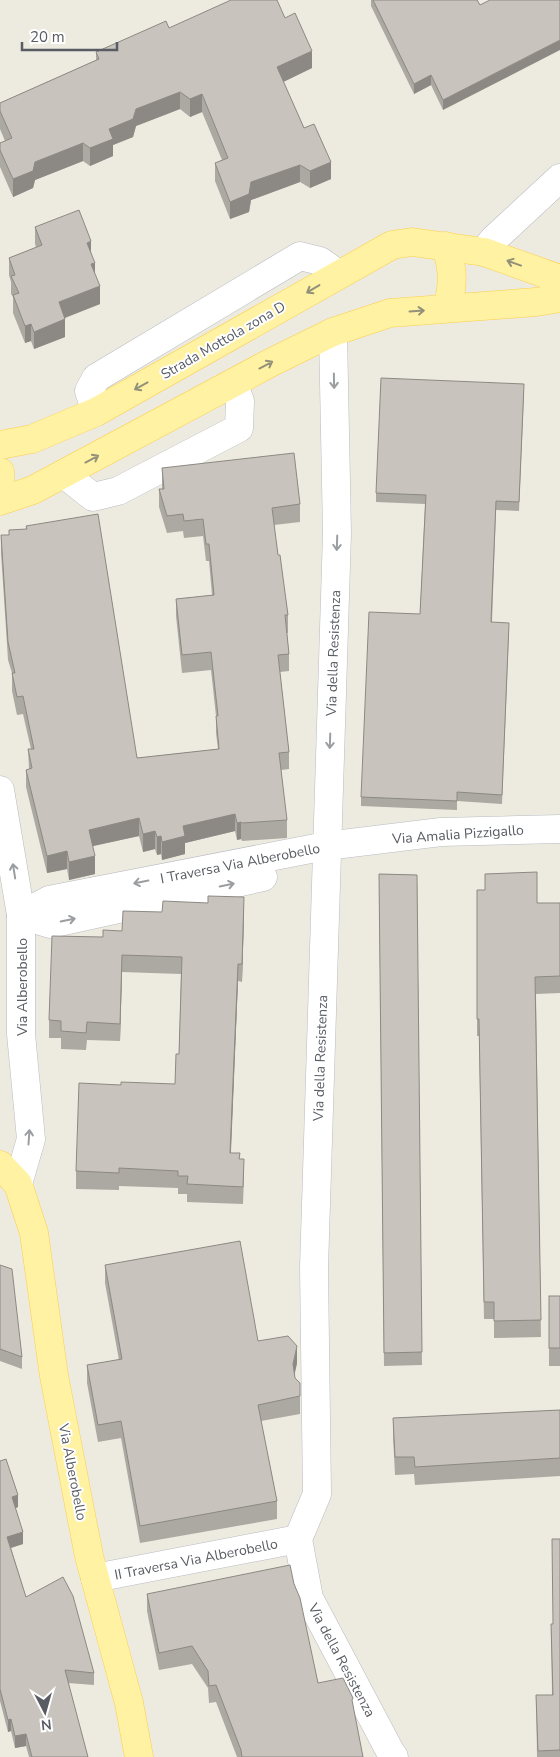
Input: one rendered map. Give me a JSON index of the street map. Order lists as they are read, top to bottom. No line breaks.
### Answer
{"streets":{"main road":["Strada Mottola zona D","Via Alberobello"],"street":["Via della Resistenza","Via Amalia Pizzigallo","I Traversa Via Alberobello","II Traversa Via Alberobello"]},"crossings":[["Via della Resistenza","Via Amalia Pizzigallo"],["Via della Resistenza","I Traversa Via Alberobello"],["Via della Resistenza","II Traversa Via Alberobello"],["Via Amalia Pizzigallo","I Traversa Via Alberobello"],["I Traversa Via Alberobello","Via Alberobello"],["Via Alberobello","II Traversa Via Alberobello"]],"one_way":["Via della Resistenza","Via Alberobello"],"scale_bar":"20 m","north":"bottom"}
